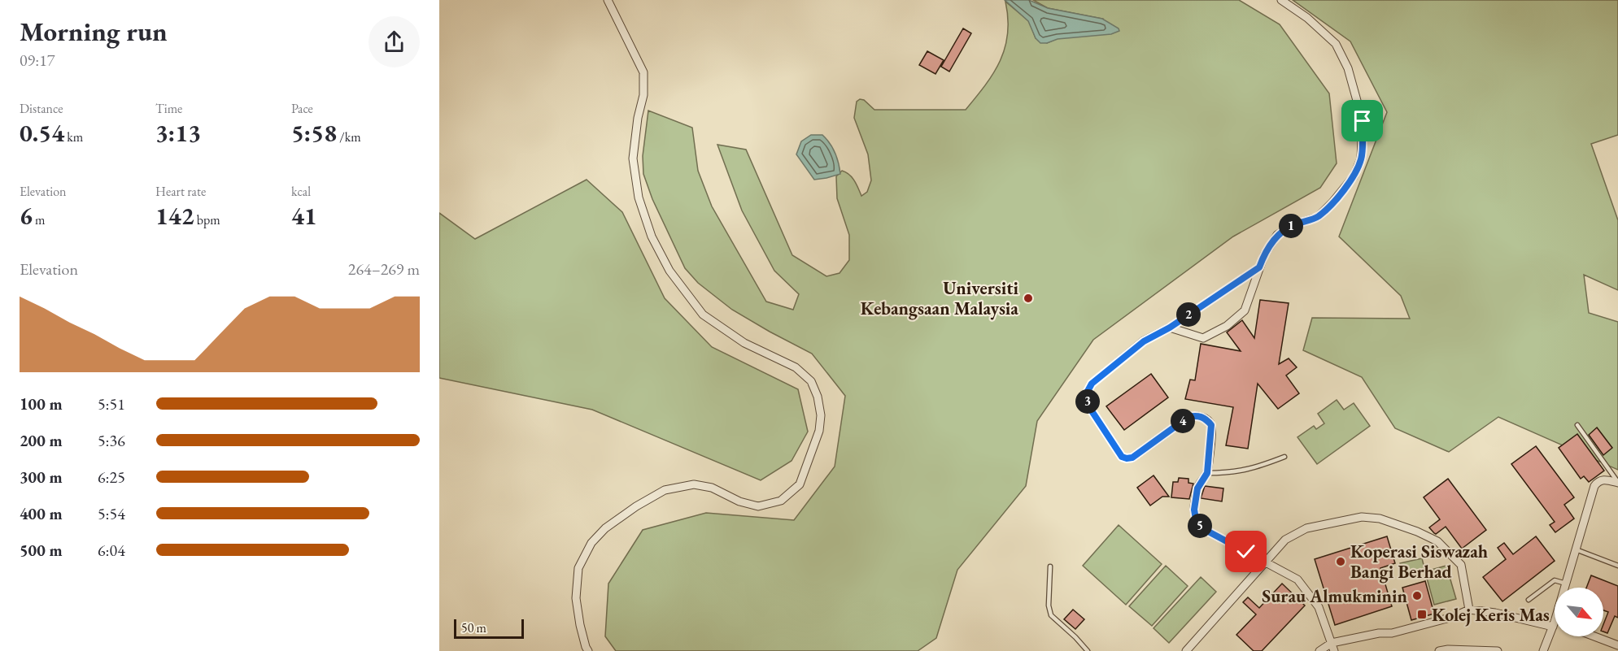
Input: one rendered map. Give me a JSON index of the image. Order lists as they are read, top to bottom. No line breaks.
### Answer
{"places":{"other":["Universiti Kebangsaan Malaysia","Koperasi Siswazah Bangi Berhad","Surau Almukminin"],"transit":["Kolej Keris Mas"]},"scale_bar":"50 m","north":"bottom right","page":{"heading":["Morning run","09:17"],"stats":[["Distance","0.54 km"],["Time","3:13"],["Pace","5:58 /km"],["Elevation","6 m"],["Heart rate","142 bpm"],["kcal","41"]],"pins":["1","2","3","4","5"],"chart":["Elevation","264–269 m"],"list":[{"name":"100 m","note":"5:51"},{"name":"200 m","note":"5:36"},{"name":"300 m","note":"6:25"},{"name":"400 m","note":"5:54"},{"name":"500 m","note":"6:04"}],"scale":"50 m"}}
